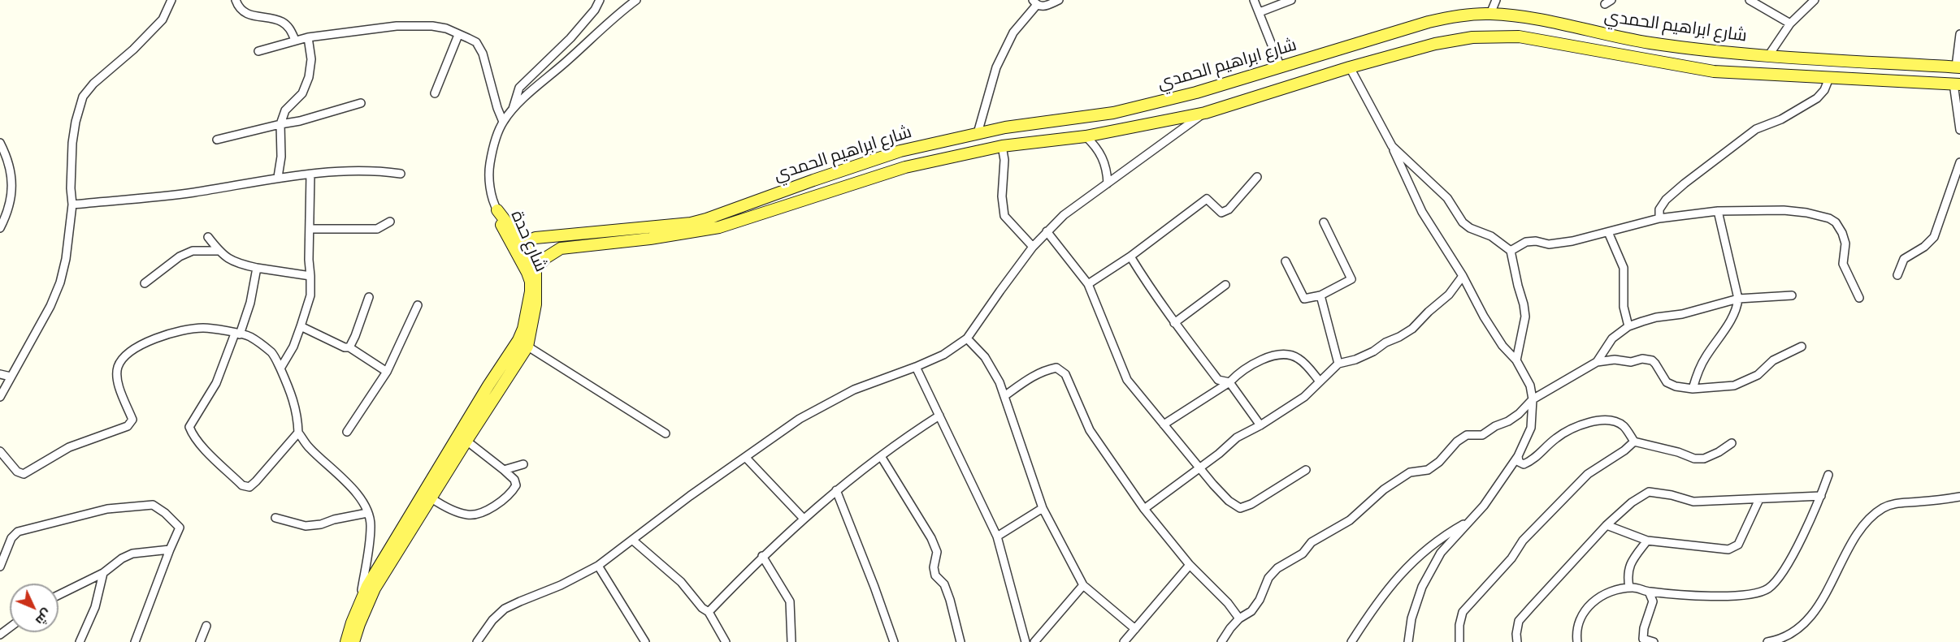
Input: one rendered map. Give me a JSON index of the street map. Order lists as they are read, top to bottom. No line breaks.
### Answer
{"streets":{"main road":["شارع ابراهيم الحمدي","شارع حدة"]},"crossings":[["شارع ابراهيم الحمدي","شارع حدة"]],"north":"bottom right"}
